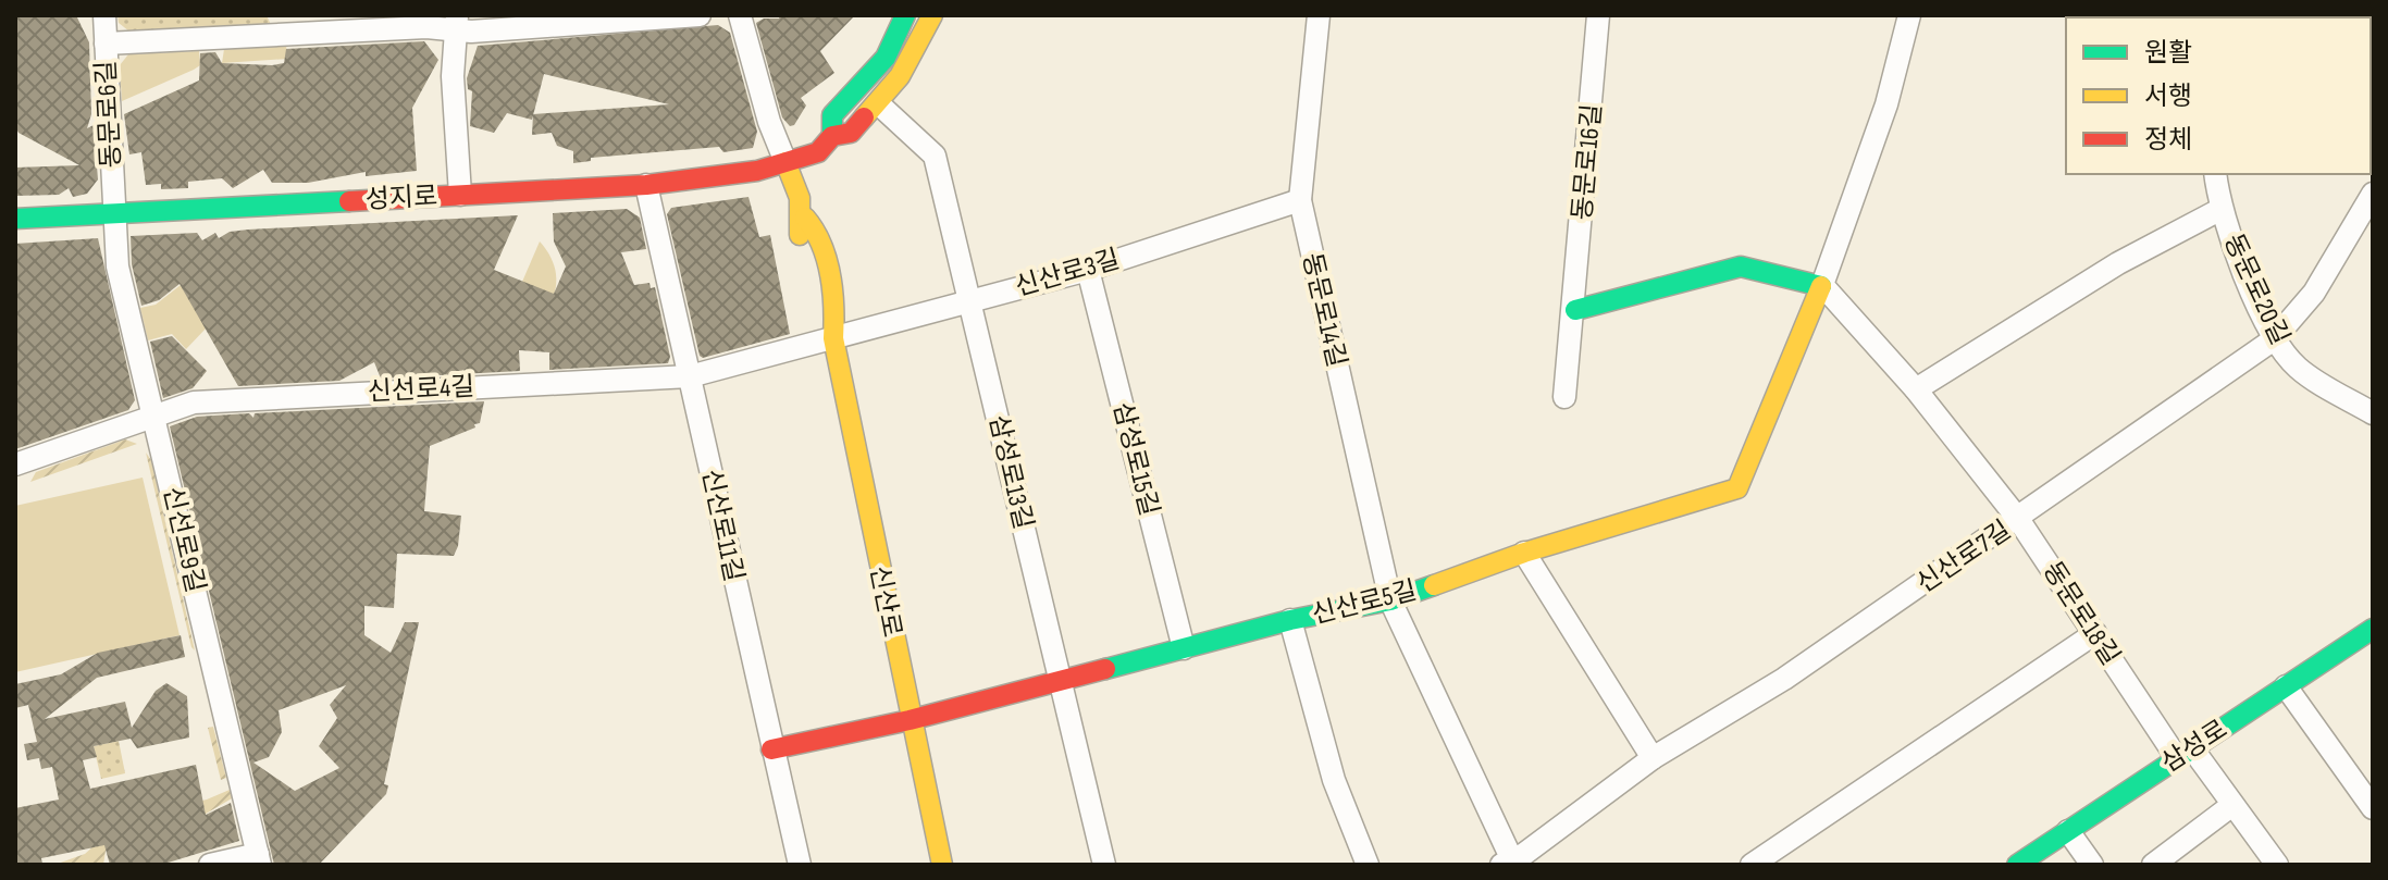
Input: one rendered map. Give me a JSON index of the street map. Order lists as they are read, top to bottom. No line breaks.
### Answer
{"streets":{"street":["동문로6길","동문로16길","성지로","신산로3길","동문로20길","동문로14길","신선로4길","삼성로15길","삼성로13길","신산로11길","신선로9길","신산로7길","신산로","신산로5길","동문로18길","삼성로"]},"crossings":[["동문로6길","성지로"],["동문로6길","신선로9길"],["성지로","신산로11길"],["성지로","신선로9길"],["성지로","신산로"],["신산로3길","동문로14길"],["신산로3길","신선로4길"],["신산로3길","삼성로15길"],["신산로3길","삼성로13길"],["신산로3길","신산로"],["동문로20길","신산로7길"],["동문로14길","신산로7길"],["동문로14길","신산로5길"],["신선로4길","신산로11길"],["신선로4길","신선로9길"],["신선로4길","신산로"],["삼성로15길","신산로5길"],["삼성로13길","신산로5길"],["신산로11길","신산로5길"],["신산로7길","동문로18길"],["신산로","신산로5길"],["신산로5길","동문로18길"],["동문로18길","삼성로"]],"legend":["원활","서행","정체"]}
